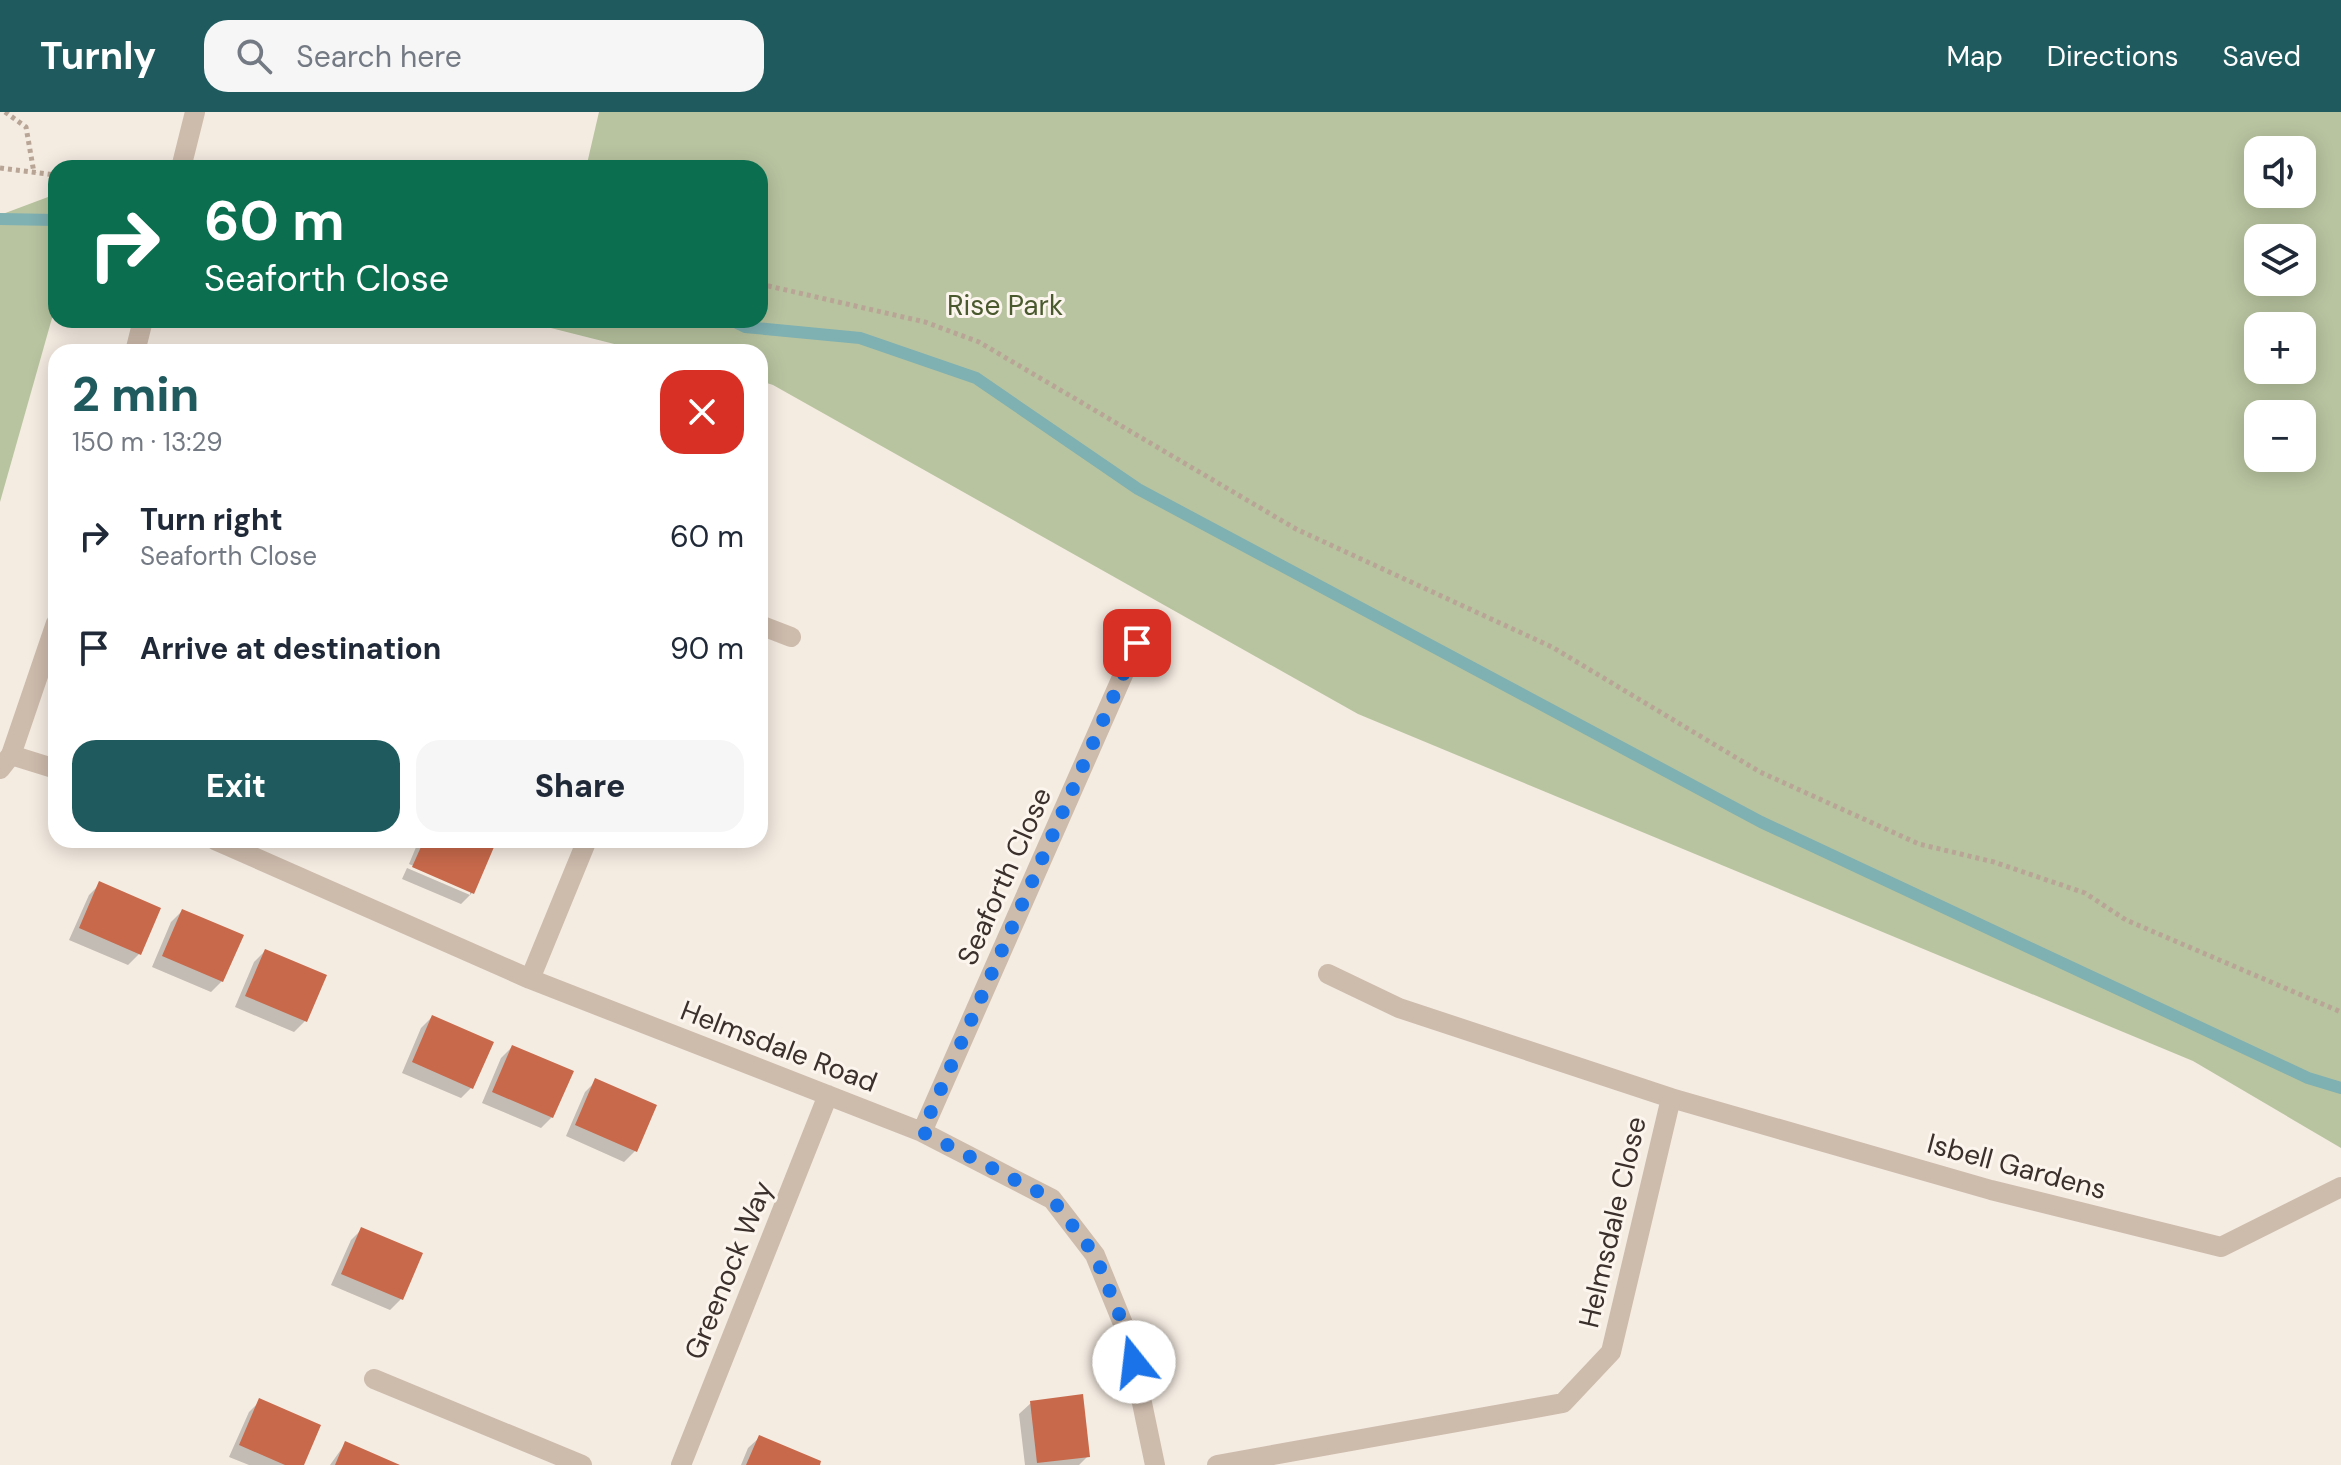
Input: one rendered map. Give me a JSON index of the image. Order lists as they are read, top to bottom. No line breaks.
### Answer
{"streets":{"street":["Seaforth Close","Helmsdale Road","Isbell Gardens","Helmsdale Close","Greenock Way"]},"crossings":[["Seaforth Close","Helmsdale Road"],["Helmsdale Road","Greenock Way"],["Isbell Gardens","Helmsdale Close"]],"parks":["Rise Park"],"page":{"header":"Turnly","search":"Search here","nav":["Map","Directions","Saved"],"map_buttons":["+","−"],"turn":["60 m","Seaforth Close"],"heading":["2 min","150 m · 13:29"],"list":[{"name":"Turn right","note":"Seaforth Close","value":"60 m"},{"name":"Arrive at destination","value":"90 m"}],"buttons":["Exit","Share"]}}
